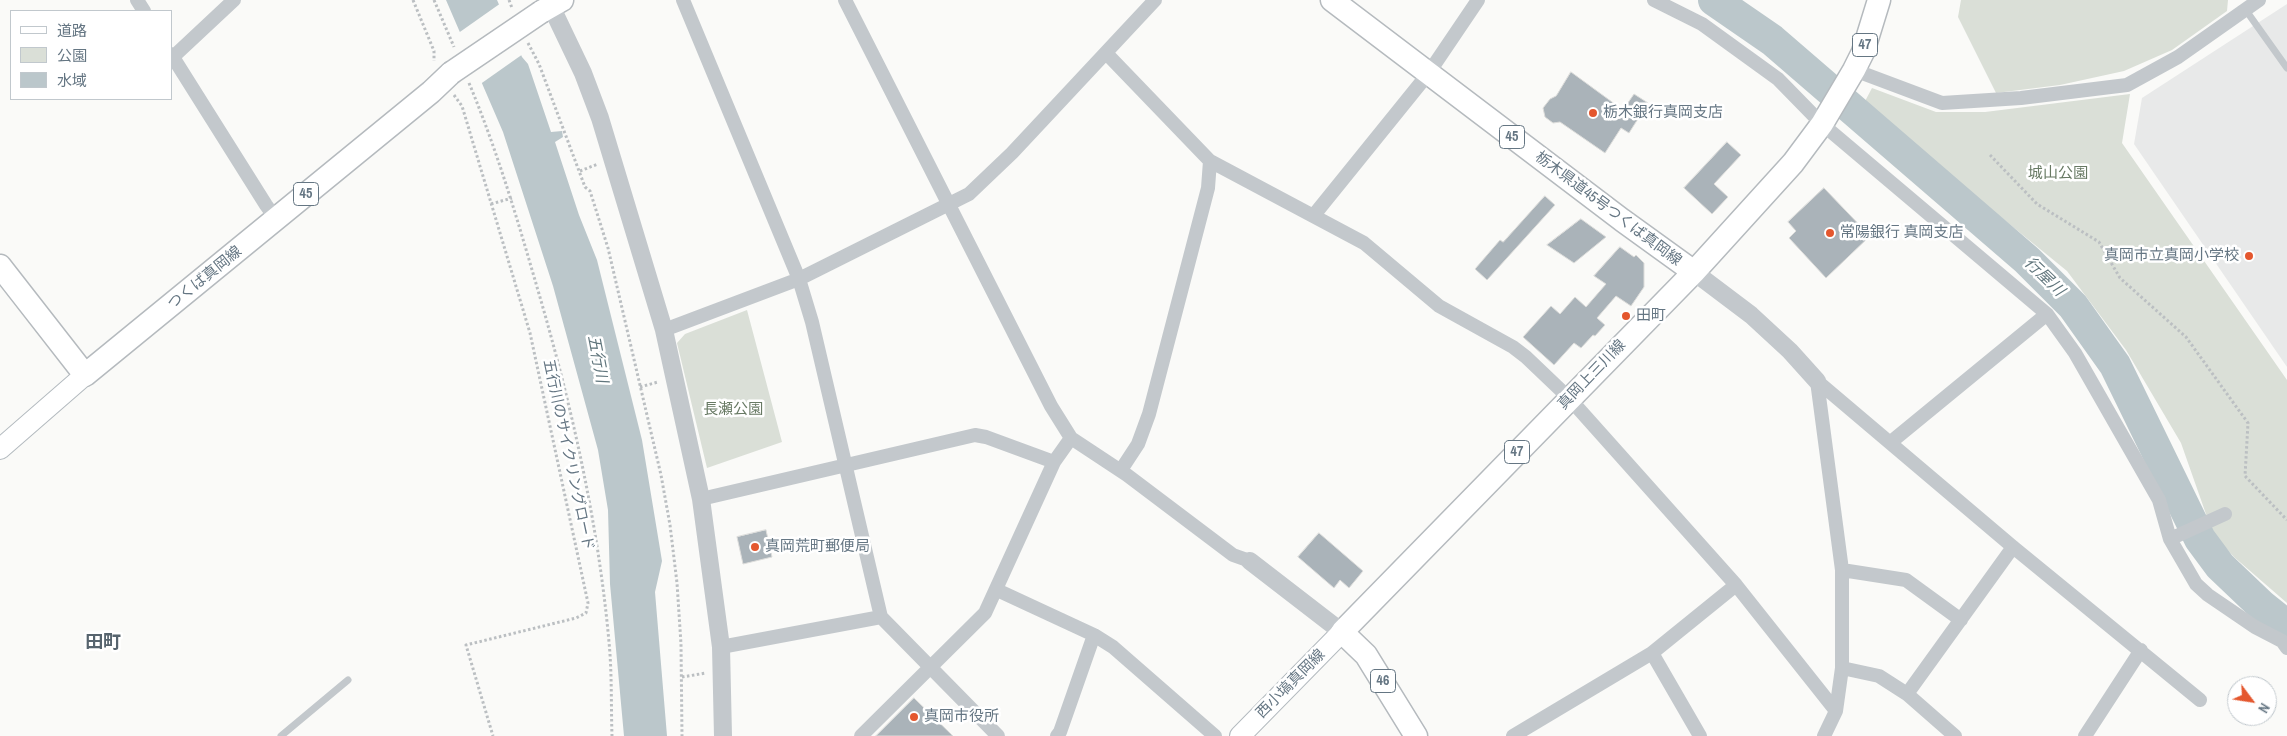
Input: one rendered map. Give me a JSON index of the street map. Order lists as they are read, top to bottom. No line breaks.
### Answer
{"streets":{"main road":["47","45","栃木県道45号つくば真岡線","つくば真岡線","真岡上三川線","46","西小塙真岡線"],"path":["五行川のサイクリングロード"]},"crossings":[["45","つくば真岡線"],["45","五行川のサイクリングロード"],["栃木県道45号つくば真岡線","真岡上三川線"],["つくば真岡線","五行川のサイクリングロード"],["真岡上三川線","46"],["真岡上三川線","西小塙真岡線"],["46","西小塙真岡線"]],"districts":["田町"],"water":["行屋川","五行川"],"parks":["城山公園","長瀬公園"],"places":["栃木銀行真岡支店","常陽銀行 真岡支店","真岡市立真岡小学校","田町","真岡荒町郵便局","真岡市役所"],"legend":["道路","公園","水域"],"north":"bottom right"}
